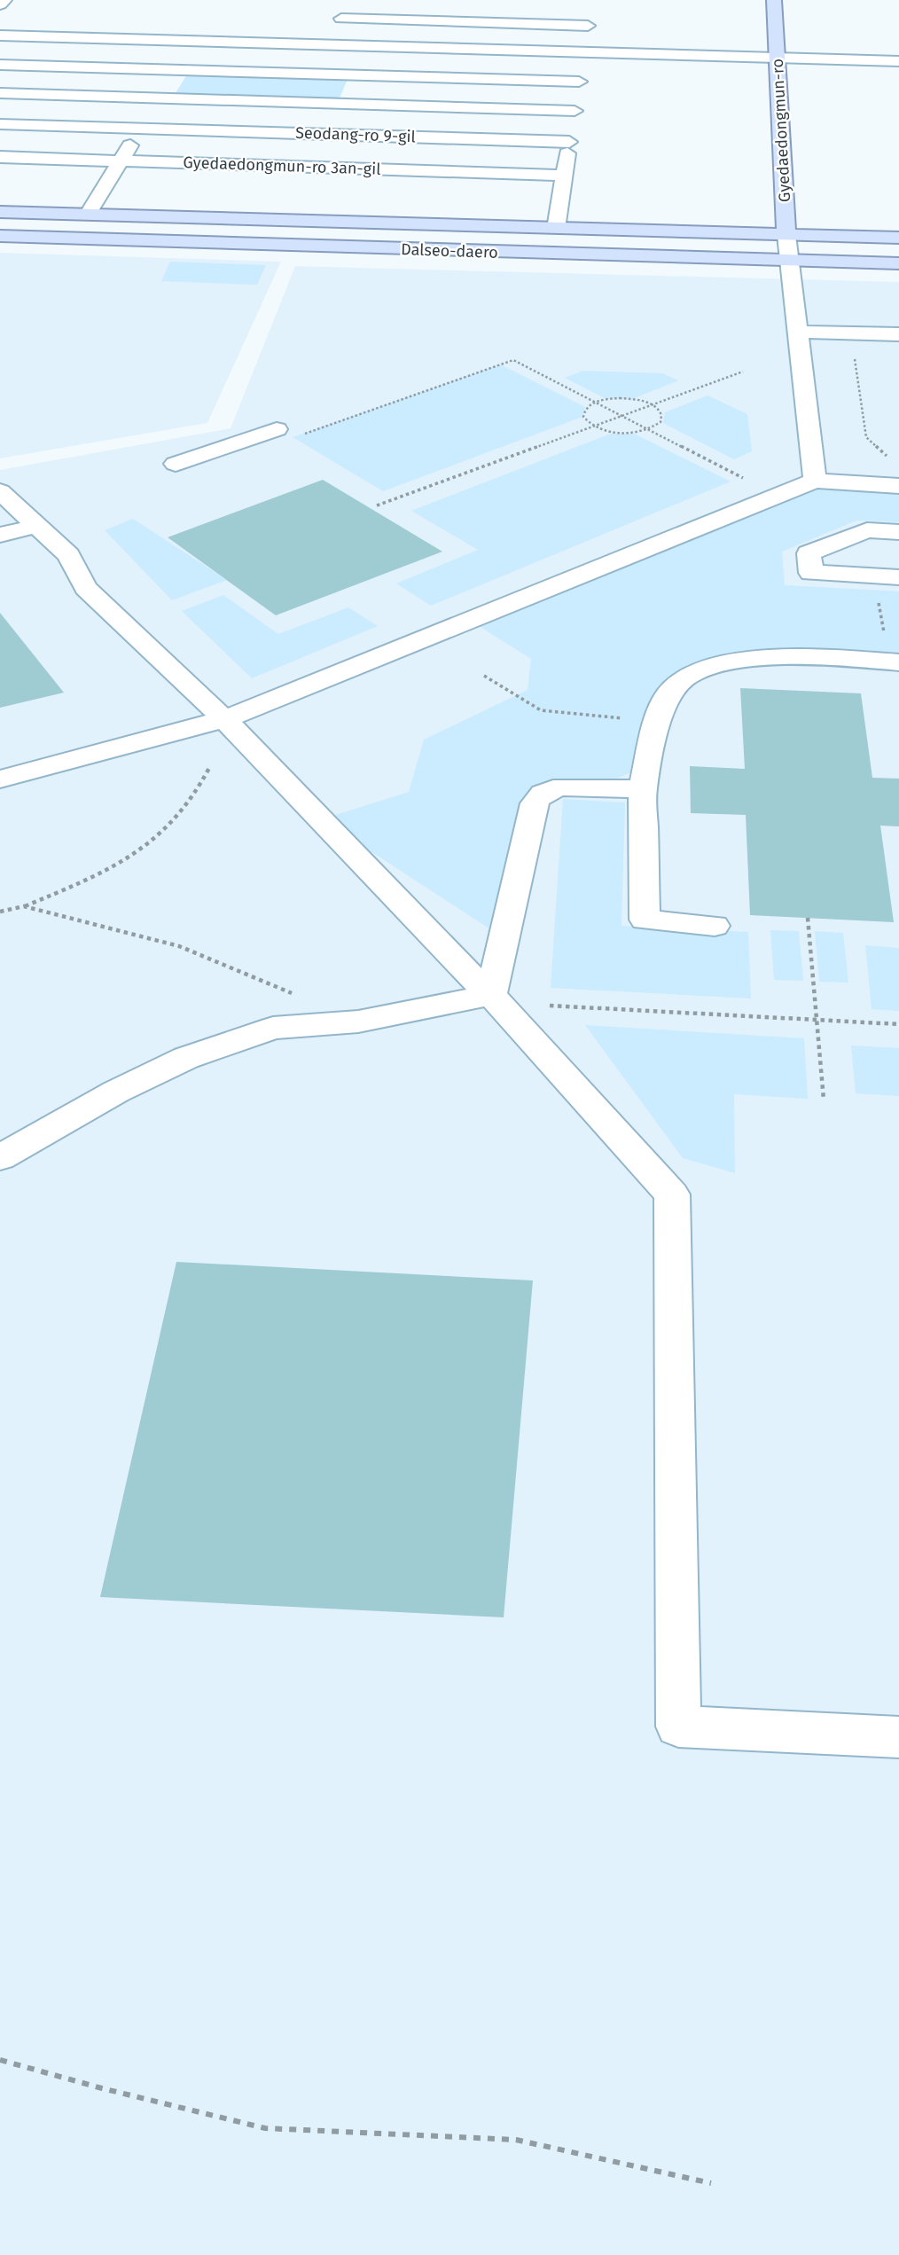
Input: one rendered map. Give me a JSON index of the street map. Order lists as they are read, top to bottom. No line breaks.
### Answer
{"streets":{"main road":["Gyedaedongmun-ro","Dalseo-daero"],"street":["Seodang-ro 9-gil","Gyedaedongmun-ro 3an-gil"]},"crossings":[["Gyedaedongmun-ro","Dalseo-daero"]]}
